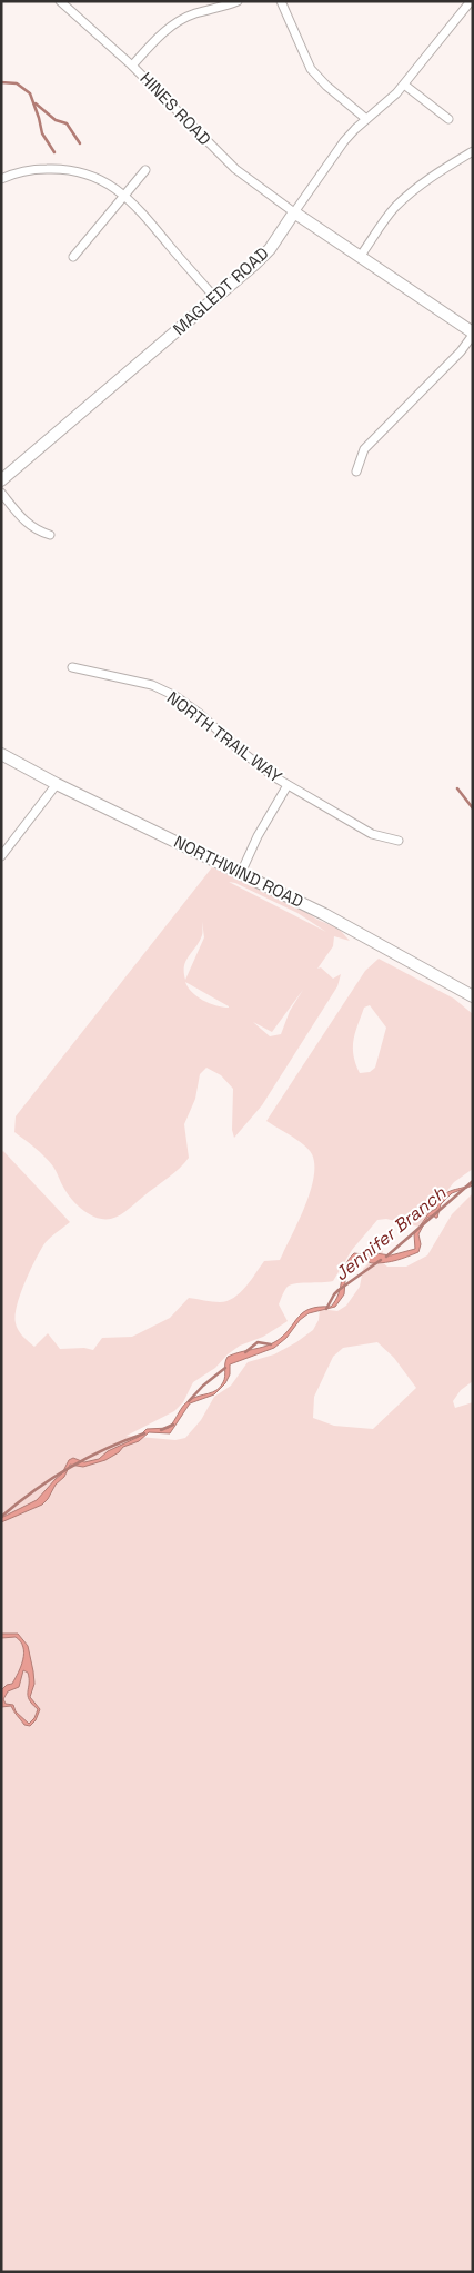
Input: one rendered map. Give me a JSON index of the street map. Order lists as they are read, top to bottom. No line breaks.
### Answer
{"streets":{"street":["HINES ROAD","MAGLEDT ROAD","NORTH TRAIL WAY","NORTHWIND ROAD"]},"crossings":[["HINES ROAD","MAGLEDT ROAD"]],"water":["Jennifer Branch"]}
